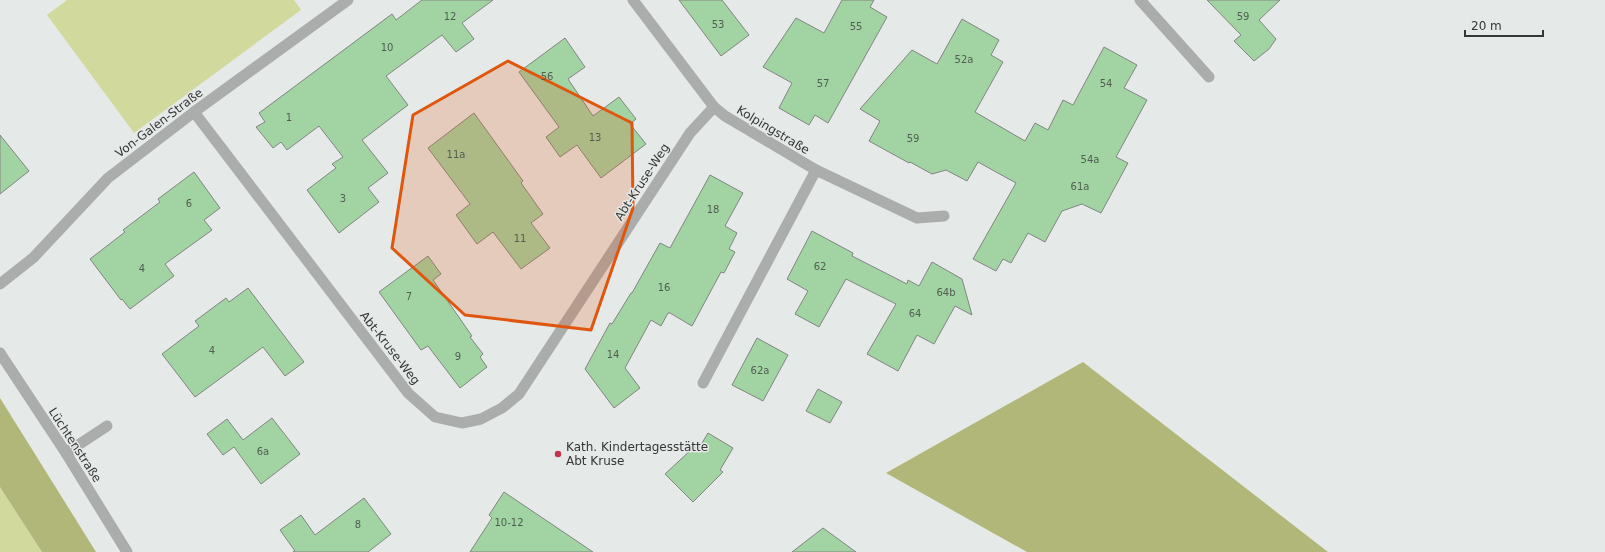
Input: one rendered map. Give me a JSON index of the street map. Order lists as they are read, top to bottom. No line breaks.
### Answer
{"streets":{"street":["Von-Galen-Straße","Kolpingstraße","Abt-Kruse-Weg","Lüchtenstraße"]},"crossings":[["Von-Galen-Straße","Abt-Kruse-Weg"],["Kolpingstraße","Abt-Kruse-Weg"]],"places":["Kath. Kindertagesstätte Abt Kruse"],"house_numbers":["12","59","53","55","10","52a","56","57","54","1","13","59","11a","54a","61a","3","6","18","11","62","4","16","64b","7","64","4","14","9","62a","6a","10-12","8"],"scale_bar":"20 m"}
